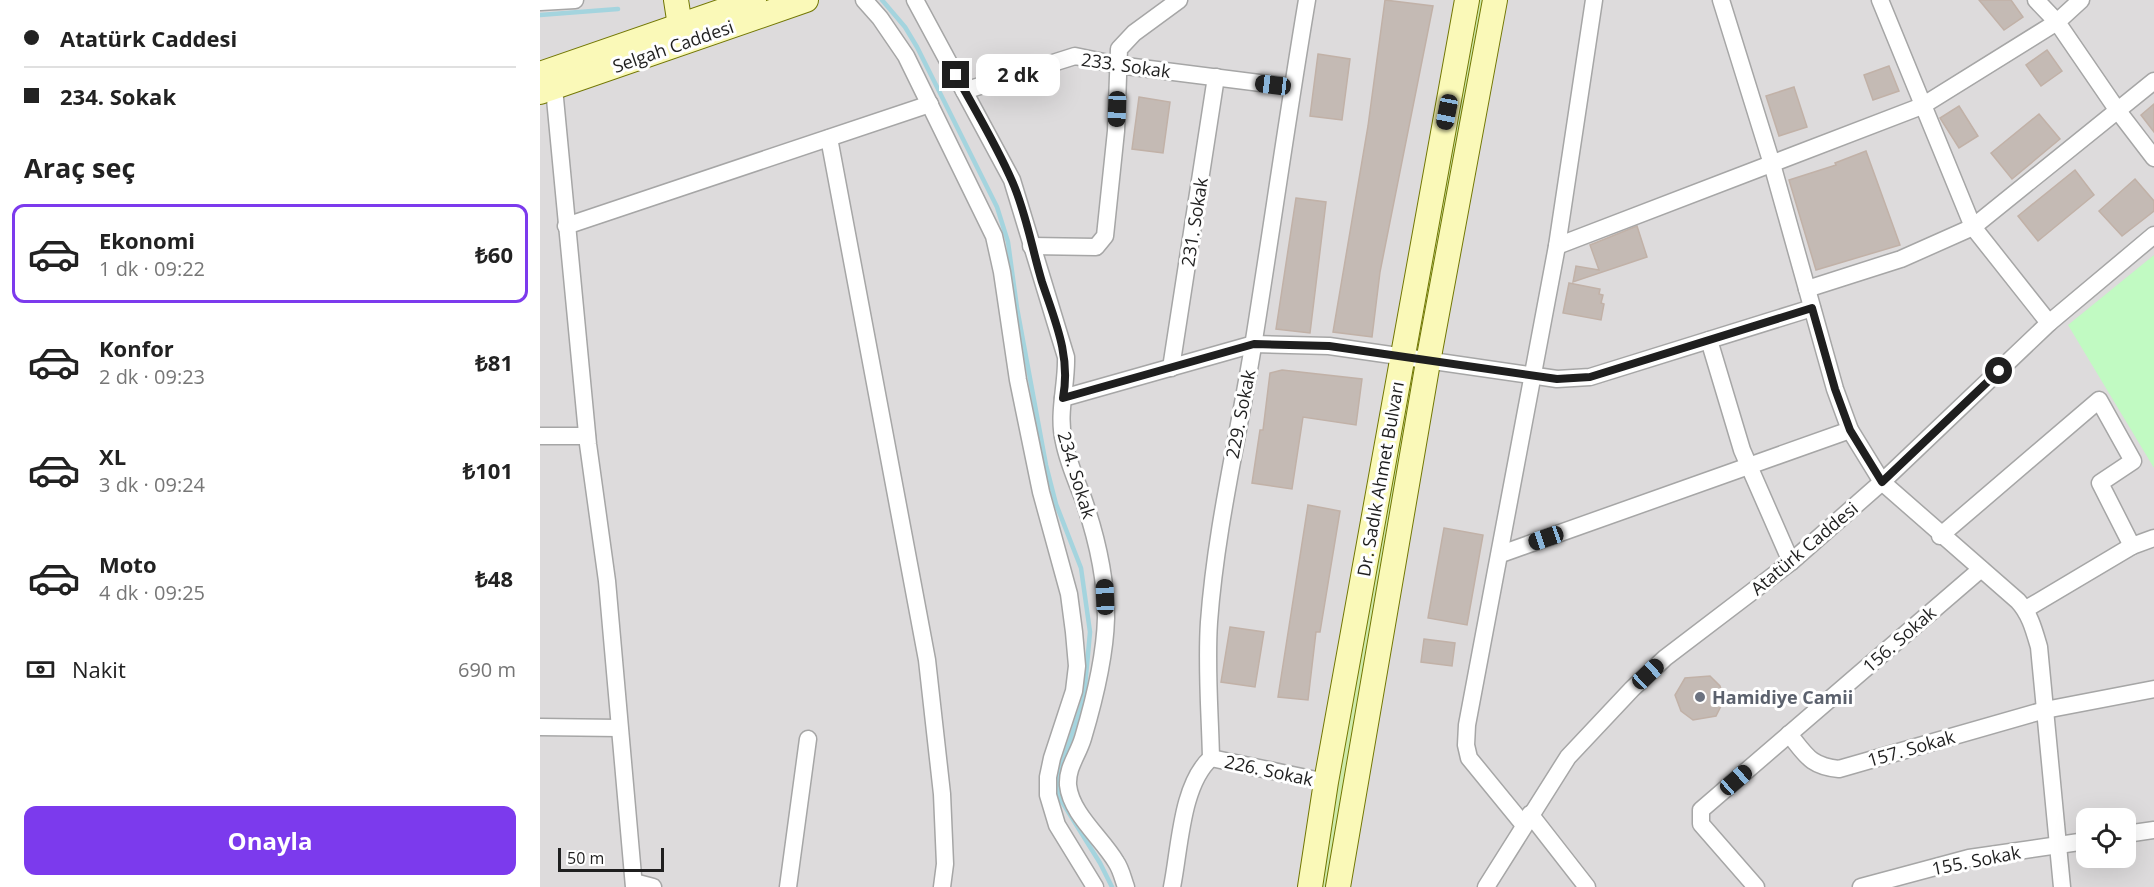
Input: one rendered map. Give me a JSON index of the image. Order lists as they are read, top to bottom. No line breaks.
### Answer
{"streets":{"main road":["Selgah Caddesi","Dr. Sadık Ahmet Bulvarı"],"street":["233. Sokak","231. Sokak","229. Sokak","234. Sokak","Atatürk Caddesi","156. Sokak","157. Sokak","226. Sokak","155. Sokak"]},"crossings":[["233. Sokak","231. Sokak"],["233. Sokak","229. Sokak"],["233. Sokak","234. Sokak"],["229. Sokak","226. Sokak"],["Dr. Sadık Ahmet Bulvarı","226. Sokak"],["156. Sokak","157. Sokak"]],"places":["Hamidiye Camii"],"scale_bar":"50 m","page":{"banner":["Atatürk Caddesi","234. Sokak"],"bubble":"2 dk","heading":"Araç seç","list":[{"name":"Ekonomi","note":"1 dk · 09:22","value":"₺60"},{"name":"Konfor","note":"2 dk · 09:23","value":"₺81"},{"name":"XL","note":"3 dk · 09:24","value":"₺101"},{"name":"Moto","note":"4 dk · 09:25","value":"₺48"}],"pay":["Nakit","690 m"],"buttons":"Onayla","scale":"50 m"}}
